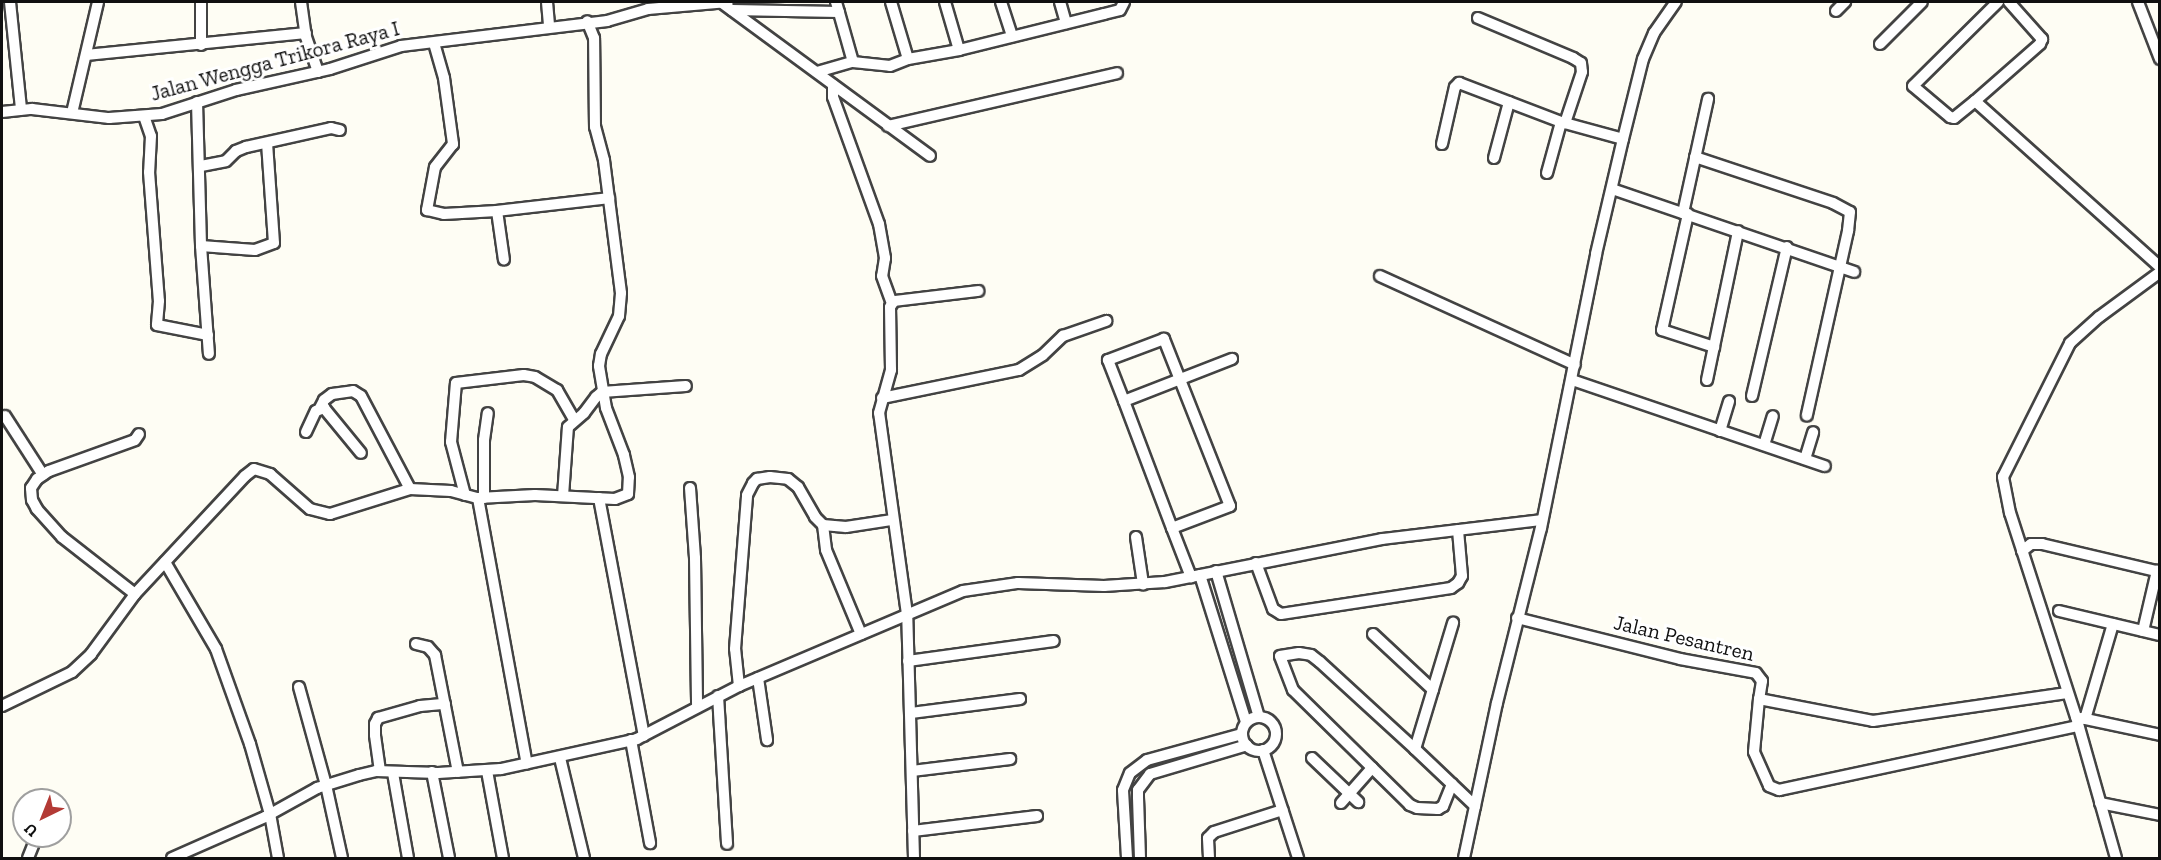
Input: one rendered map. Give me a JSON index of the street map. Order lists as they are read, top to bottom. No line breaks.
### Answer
{"streets":{"street":["Jalan Wengga Trikora Raya I","Jalan Pesantren"]},"north":"bottom left"}
